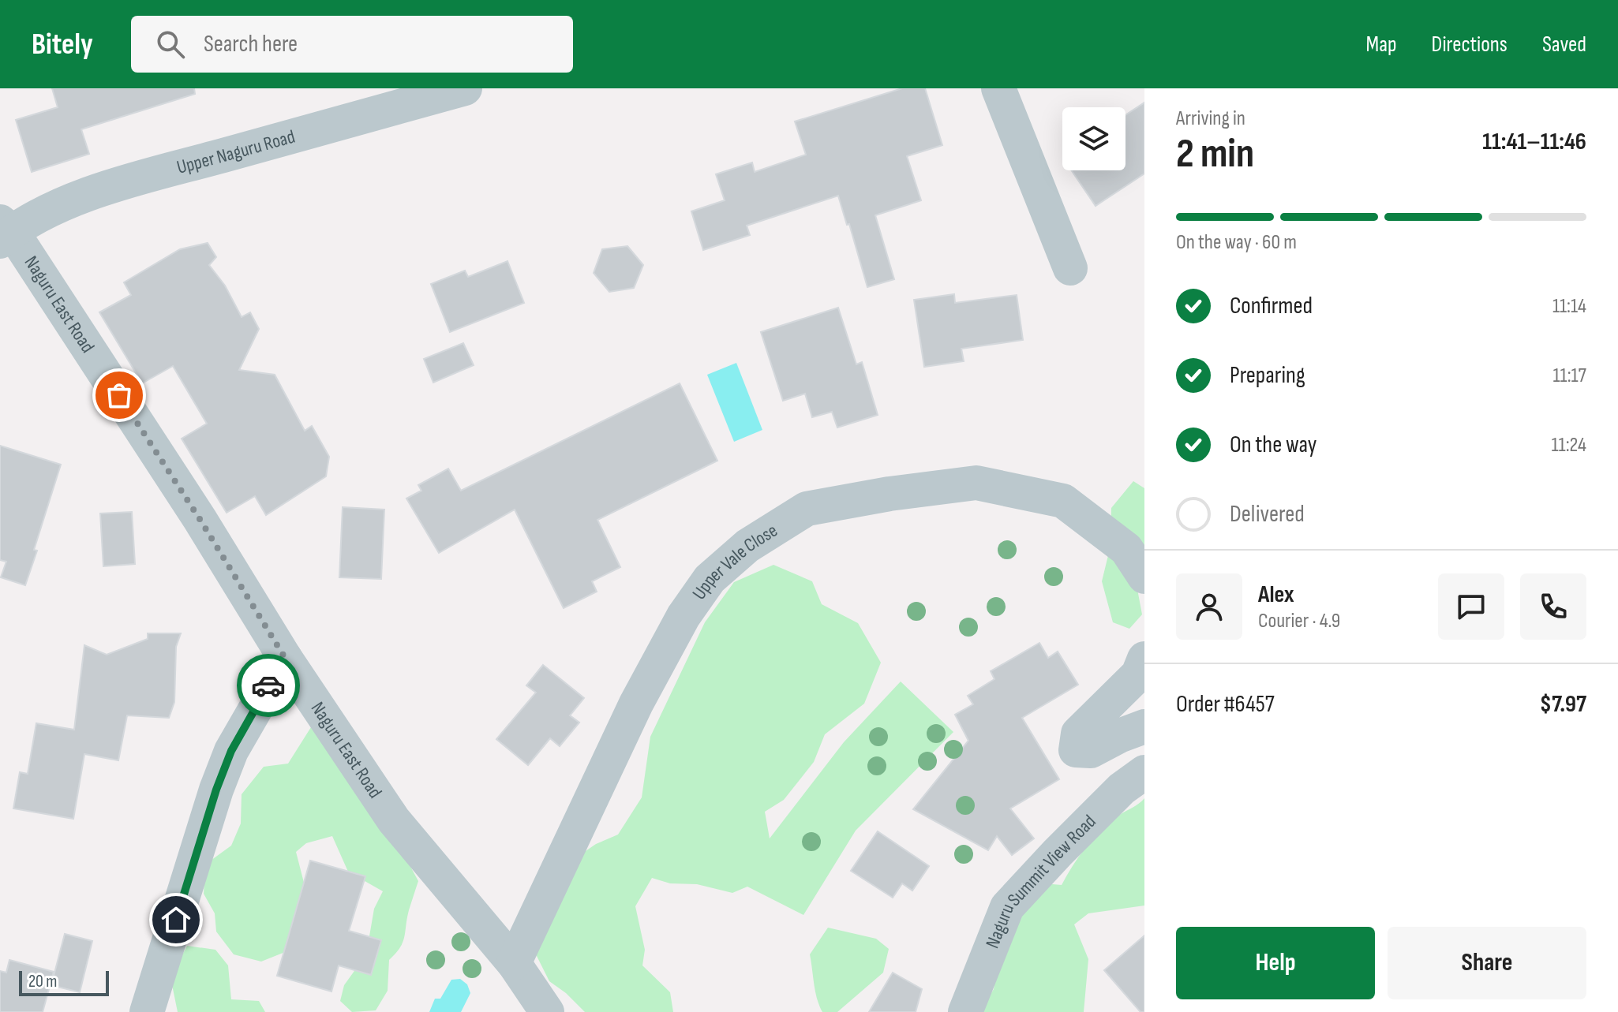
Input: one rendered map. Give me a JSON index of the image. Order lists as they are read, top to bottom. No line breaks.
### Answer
{"streets":{"street":["Upper Naguru Road","Naguru East Road","Upper Vale Close","Naguru Summit View Road"]},"crossings":[["Upper Naguru Road","Naguru East Road"],["Naguru East Road","Upper Vale Close"]],"scale_bar":"20 m","page":{"header":"Bitely","search":"Search here","nav":["Map","Directions","Saved"],"heading":["2 min","Arriving in","11:41–11:46"],"panel":["Alex","Courier · 4.9","Order #6457","$7.97"],"bar":"On the way · 60 m","list":[["Confirmed","11:14"],["Preparing","11:17"],["On the way","11:24"],"Delivered"],"buttons":["Help","Share"],"scale":"20 m"}}
